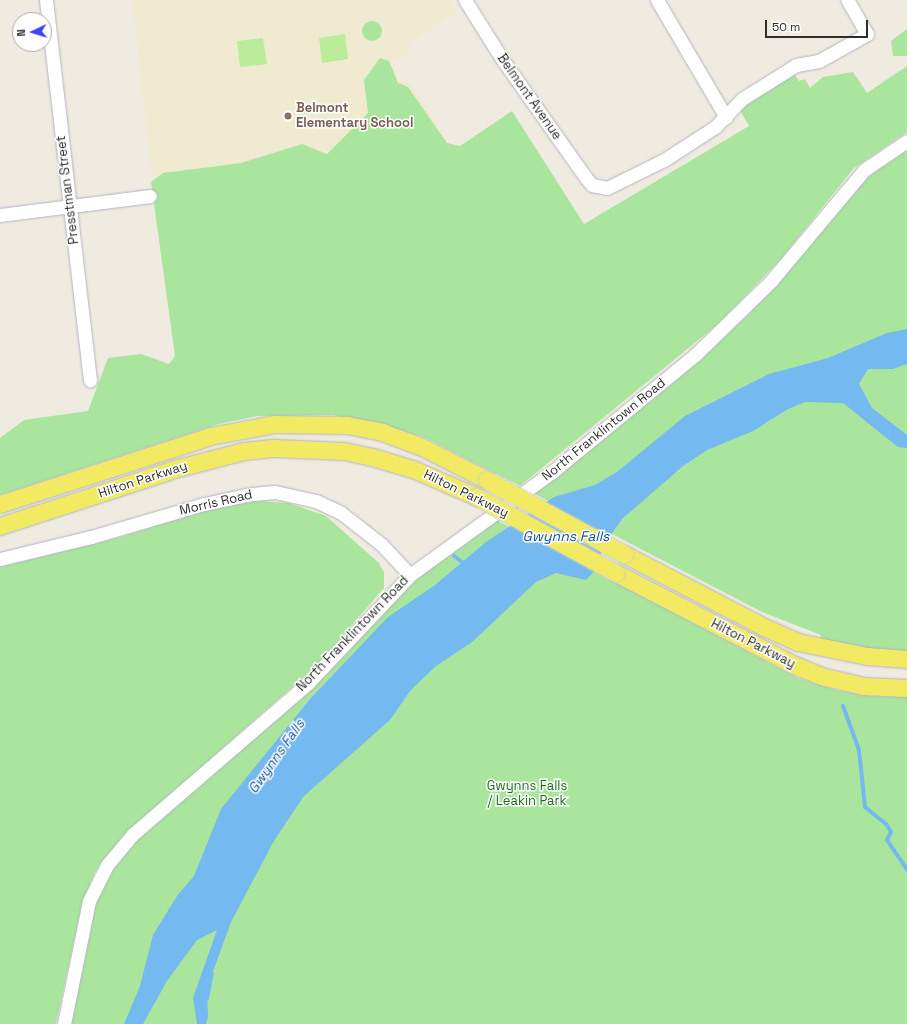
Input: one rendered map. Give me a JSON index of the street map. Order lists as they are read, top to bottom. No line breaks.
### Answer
{"streets":{"main road":["Hilton Parkway"],"street":["Belmont Avenue","Presstman Street","North Franklintown Road","Morris Road"]},"crossings":[["North Franklintown Road","Morris Road"]],"water":["Gwynns Falls"],"parks":["Gwynns Falls / Leakin Park"],"places":["Belmont Elementary School"],"scale_bar":"50 m","north":"left"}
